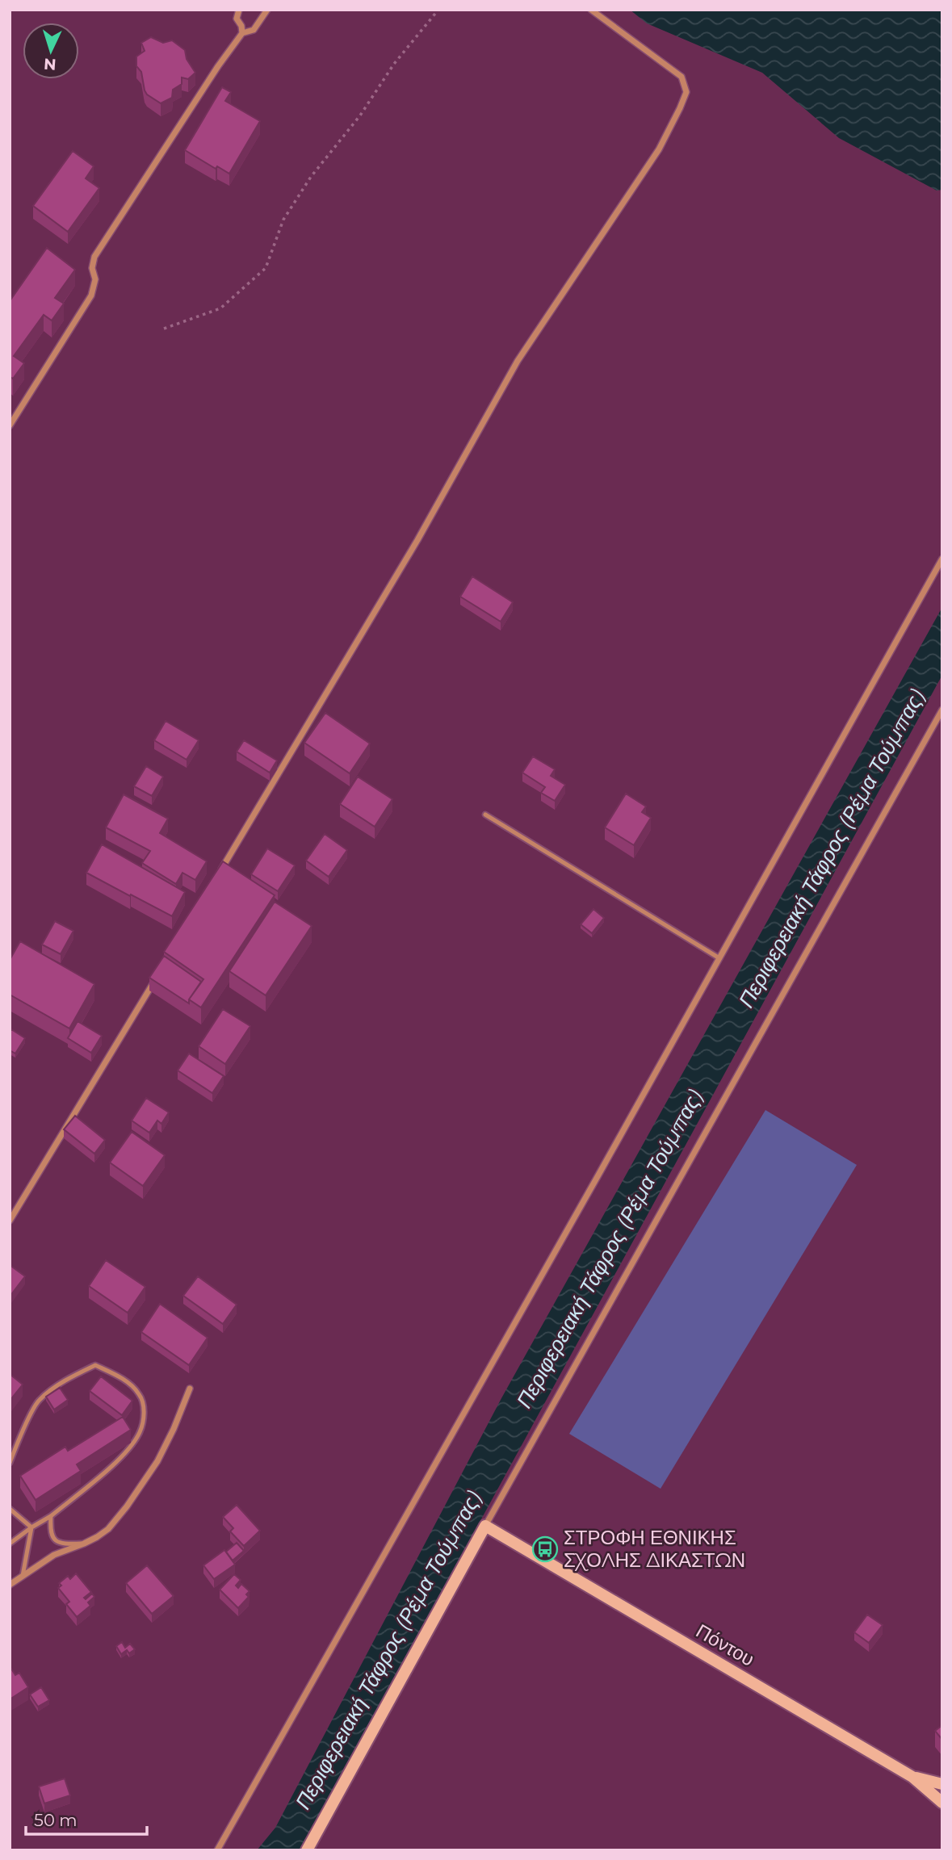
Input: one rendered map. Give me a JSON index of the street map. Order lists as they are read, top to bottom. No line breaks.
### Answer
{"streets":{"main road":["Πόντου"]},"water":["Περιφερειακή Τάφρος (Ρέμα Τούμπας)"],"places":{"bus stop":["ΣΤΡΟΦΗ ΕΘΝΙΚΗΣ ΣΧΟΛΗΣ ΔΙΚΑΣΤΩΝ"]},"scale_bar":"50 m","north":"bottom"}
